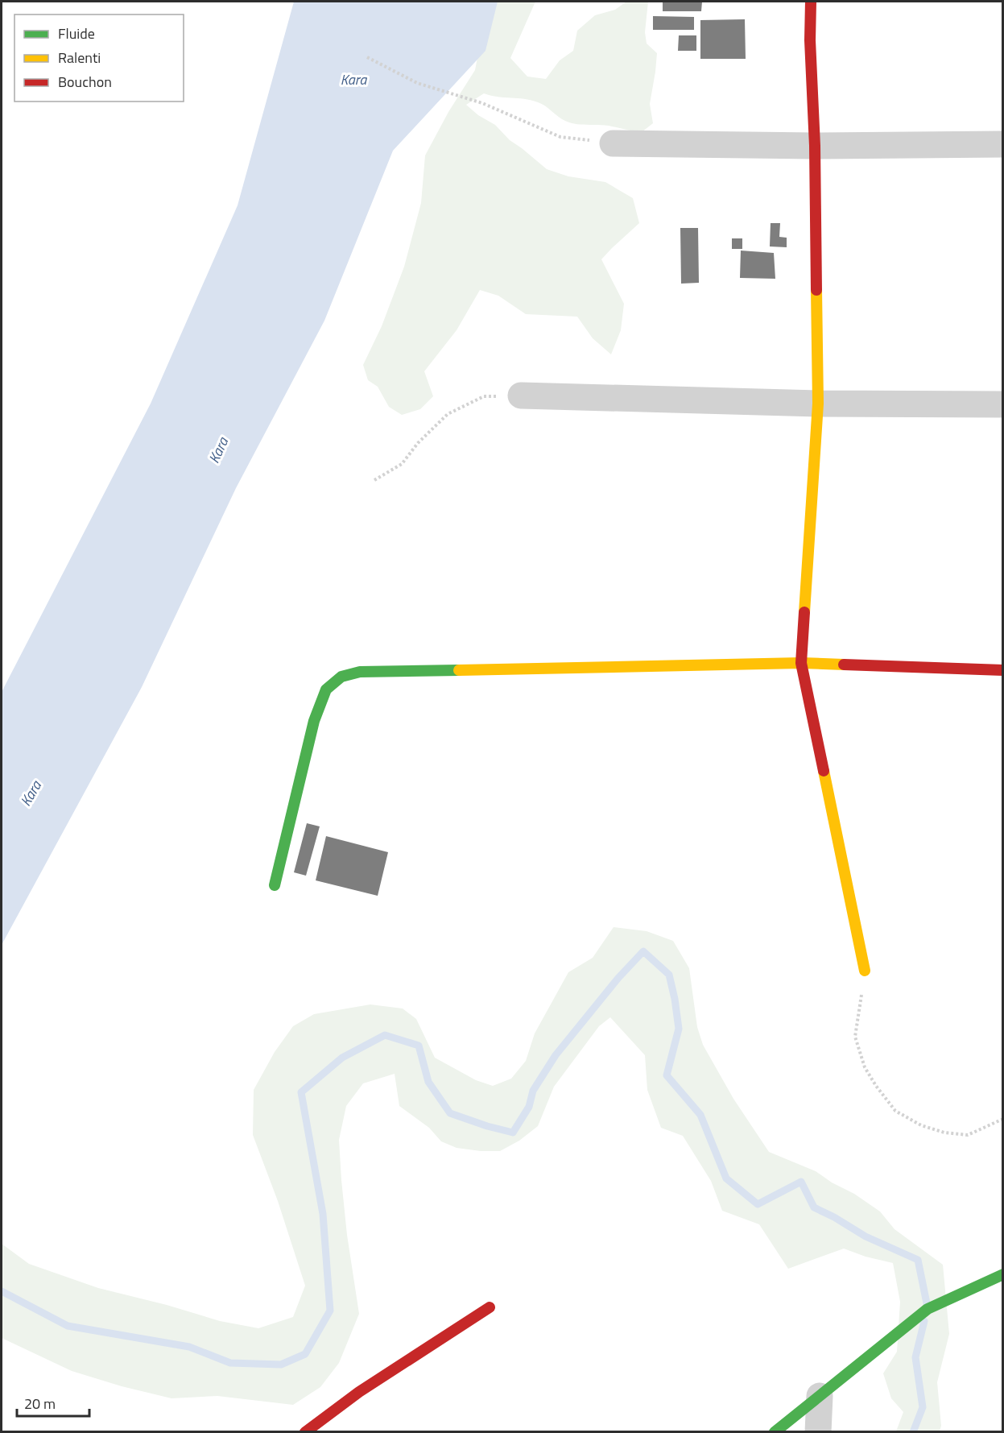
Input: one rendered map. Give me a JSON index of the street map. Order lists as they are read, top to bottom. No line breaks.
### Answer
{"water":["Kara"],"legend":["Fluide","Ralenti","Bouchon"],"scale_bar":"20 m"}
